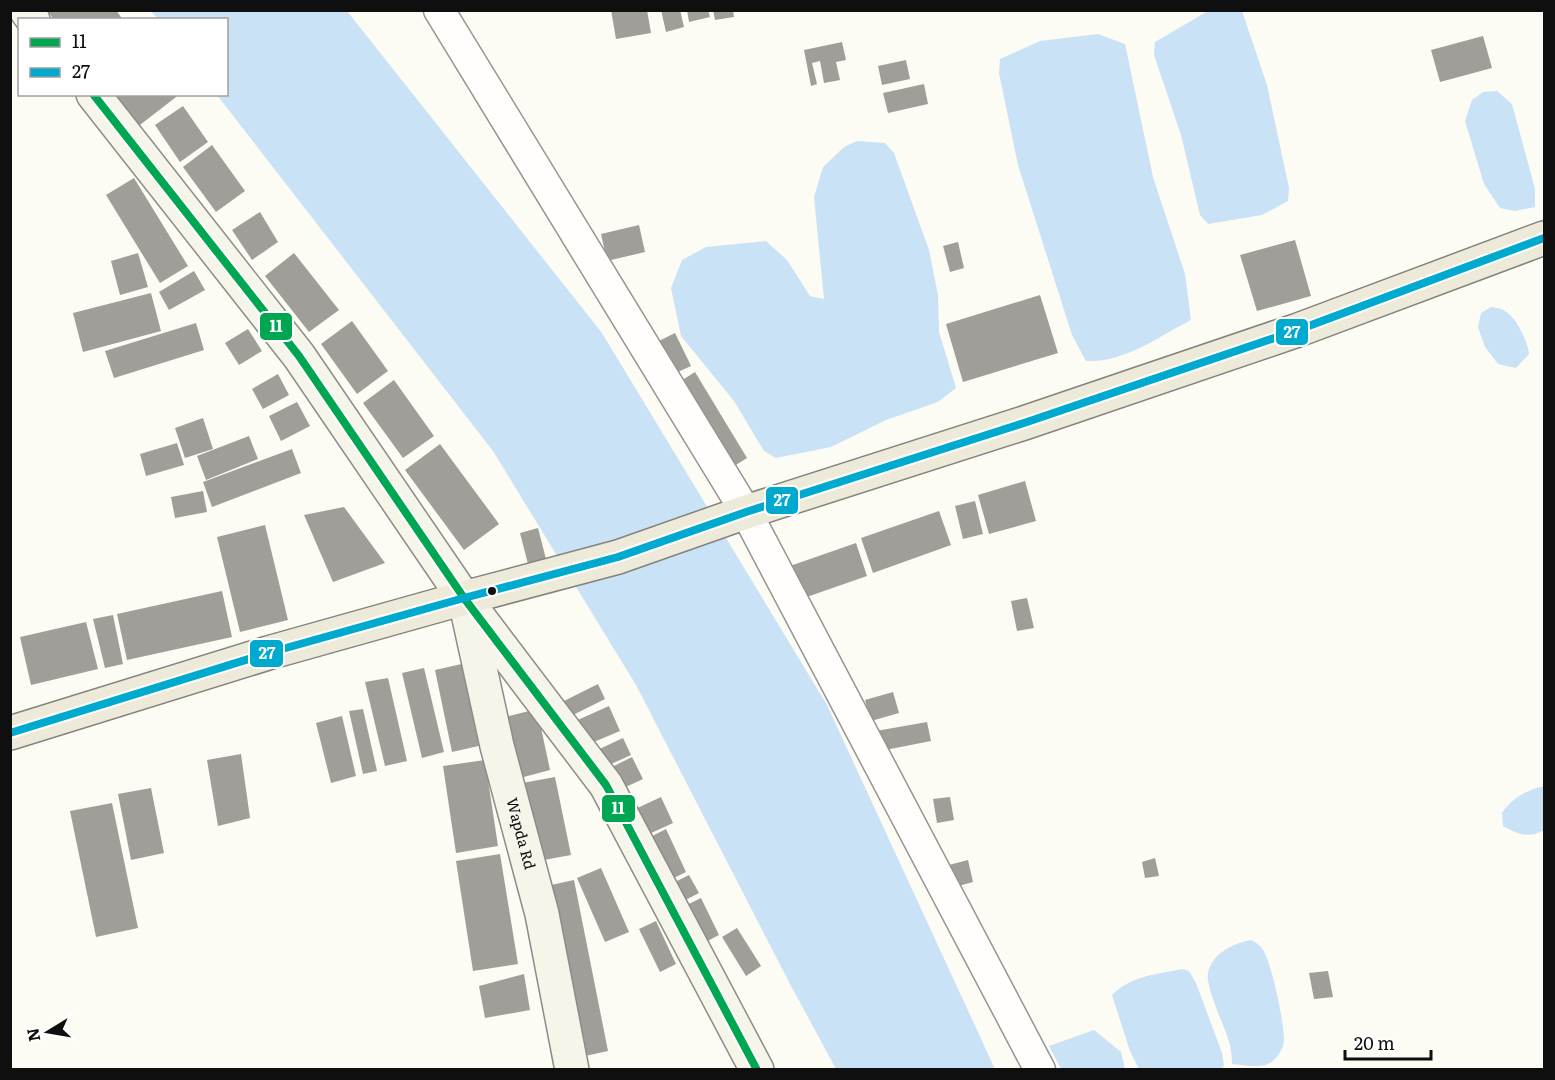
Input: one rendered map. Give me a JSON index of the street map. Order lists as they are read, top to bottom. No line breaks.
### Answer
{"streets":{"main road":["Wapda Rd"]},"lines":["transit line 11","transit line 27"],"legend":["11","27"],"scale_bar":"20 m","north":"left"}
